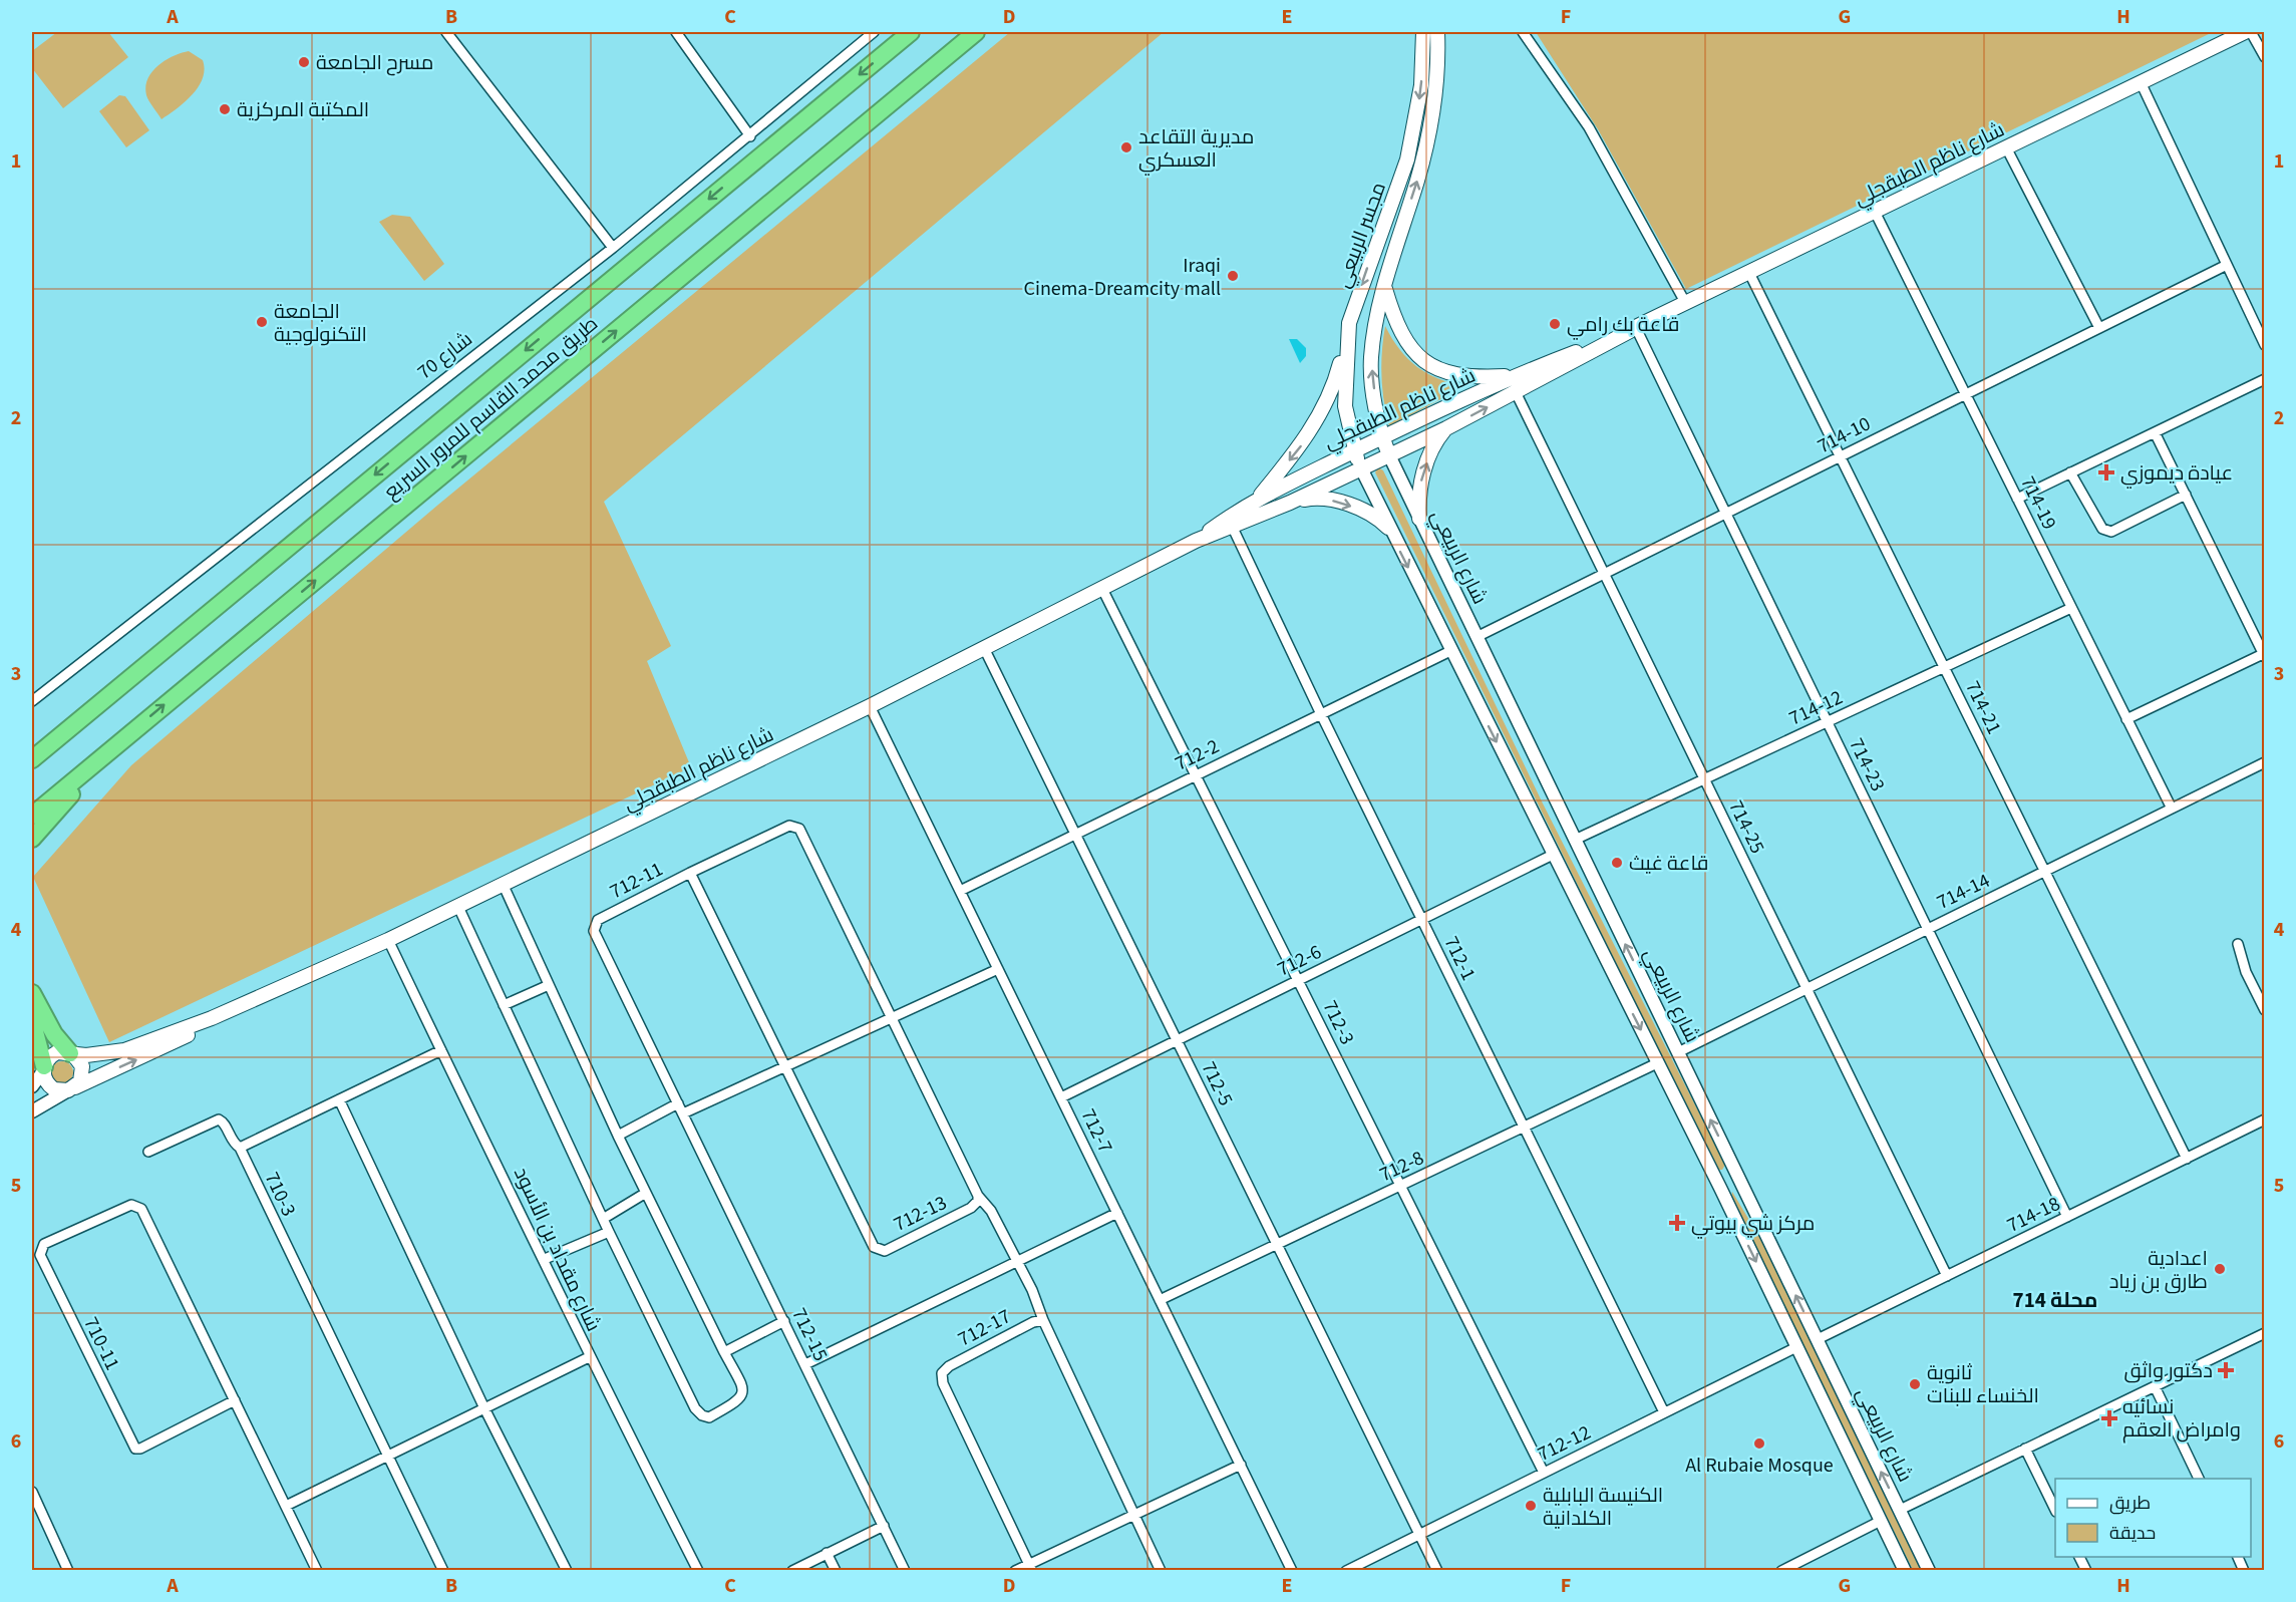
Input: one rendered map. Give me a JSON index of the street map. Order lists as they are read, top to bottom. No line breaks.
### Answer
{"streets":{"highway":["طريق محمد القاسم للمرور السريع"],"main road":["شارع ناظم الطبقجلي","مجسر الربيعي","شارع الربيعي"],"street":["شارع 70","714-10","714-19","714-12","714-21","712-2","714-23","714-25","712-11","714-14","712-1","712-6","712-3","712-5","712-7","712-8","710-3","712-13","714-18","شارع مقداد بن الأسود","712-17","712-15","710-11","712-12"]},"crossings":[["شارع ناظم الطبقجلي","مجسر الربيعي"],["شارع ناظم الطبقجلي","714-19"],["شارع ناظم الطبقجلي","شارع الربيعي"],["شارع ناظم الطبقجلي","714-21"],["شارع ناظم الطبقجلي","714-23"],["شارع ناظم الطبقجلي","714-25"],["شارع ناظم الطبقجلي","712-1"],["شارع ناظم الطبقجلي","712-3"],["شارع ناظم الطبقجلي","712-5"],["شارع ناظم الطبقجلي","712-7"],["شارع ناظم الطبقجلي","شارع مقداد بن الأسود"],["مجسر الربيعي","شارع الربيعي"],["714-10","714-19"],["714-10","شارع الربيعي"],["714-10","714-21"],["714-10","714-23"],["714-10","714-25"],["714-19","714-12"],["714-19","714-14"],["شارع الربيعي","714-12"],["شارع الربيعي","712-2"],["شارع الربيعي","714-14"],["شارع الربيعي","712-6"],["شارع الربيعي","712-8"],["شارع الربيعي","714-18"],["شارع الربيعي","712-12"],["714-12","714-21"],["714-12","714-23"],["714-12","714-25"],["714-21","714-14"],["714-21","714-18"],["712-2","712-1"],["712-2","712-3"],["712-2","712-5"],["712-2","712-7"],["714-23","714-14"],["714-23","714-18"],["714-25","714-14"],["714-25","714-18"],["712-11","712-13"],["712-11","712-15"],["712-1","712-6"],["712-1","712-8"],["712-1","712-12"],["712-6","712-3"],["712-6","712-5"],["712-6","712-7"],["712-3","712-8"],["712-3","712-12"],["712-5","712-8"],["712-5","712-12"],["712-7","712-8"]],"districts":["محلة 714"],"places":{"other":["مسرح الجامعة","المكتبة المركزية","مديرية التقاعد العسكري","Iraqi Cinema-Dreamcity mall","الجامعة التكنولوجية","قاعة بك رامي","قاعة غيث","اعدادية طارق بن زياد","ثانوية الخنساء للبنات","Al Rubaie Mosque","الكنيسة البابلية الكلدانية"],"health":["عيادة ديموزي","مركز شي بيوتي","دكتور واثق","نسائيه وامراض العقم"]},"legend":["طريق","حديقة"],"grid":{"columns":["A","B","C","D","E","F","G","H"],"rows":["1","2","3","4","5","6"]}}
